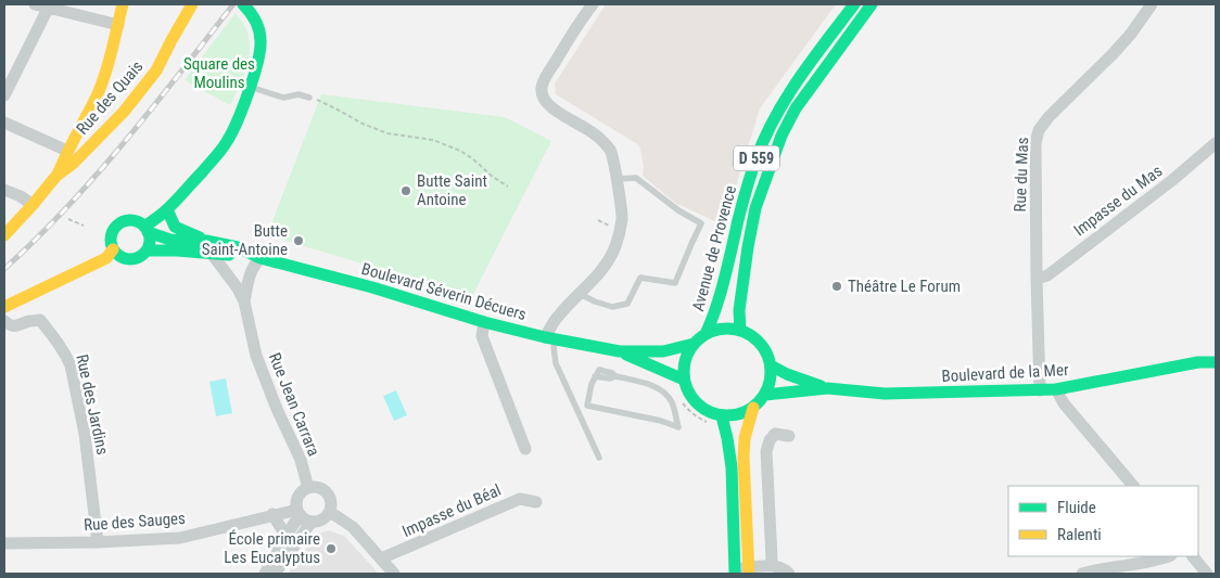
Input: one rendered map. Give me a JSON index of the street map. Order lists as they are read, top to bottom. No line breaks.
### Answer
{"streets":{"street":["Rue des Quais","D 559","Rue du Mas","Impasse du Mas","Avenue de Provence","Boulevard Séverin Décuers","Boulevard de la Mer","Rue des Jardins","Rue Jean Carrara","Impasse du Béal","Rue des Sauges"]},"crossings":[["Rue du Mas","Impasse du Mas"],["Rue du Mas","Boulevard de la Mer"],["Avenue de Provence","Boulevard Séverin Décuers"],["Avenue de Provence","Boulevard de la Mer"],["Boulevard Séverin Décuers","Boulevard de la Mer"],["Boulevard Séverin Décuers","Rue Jean Carrara"],["Rue des Jardins","Rue des Sauges"],["Rue Jean Carrara","Rue des Sauges"]],"parks":["Square des Moulins"],"places":["Butte Saint Antoine","Butte Saint-Antoine","Théâtre Le Forum","École primaire Les Eucalyptus"],"legend":["Fluide","Ralenti"]}
